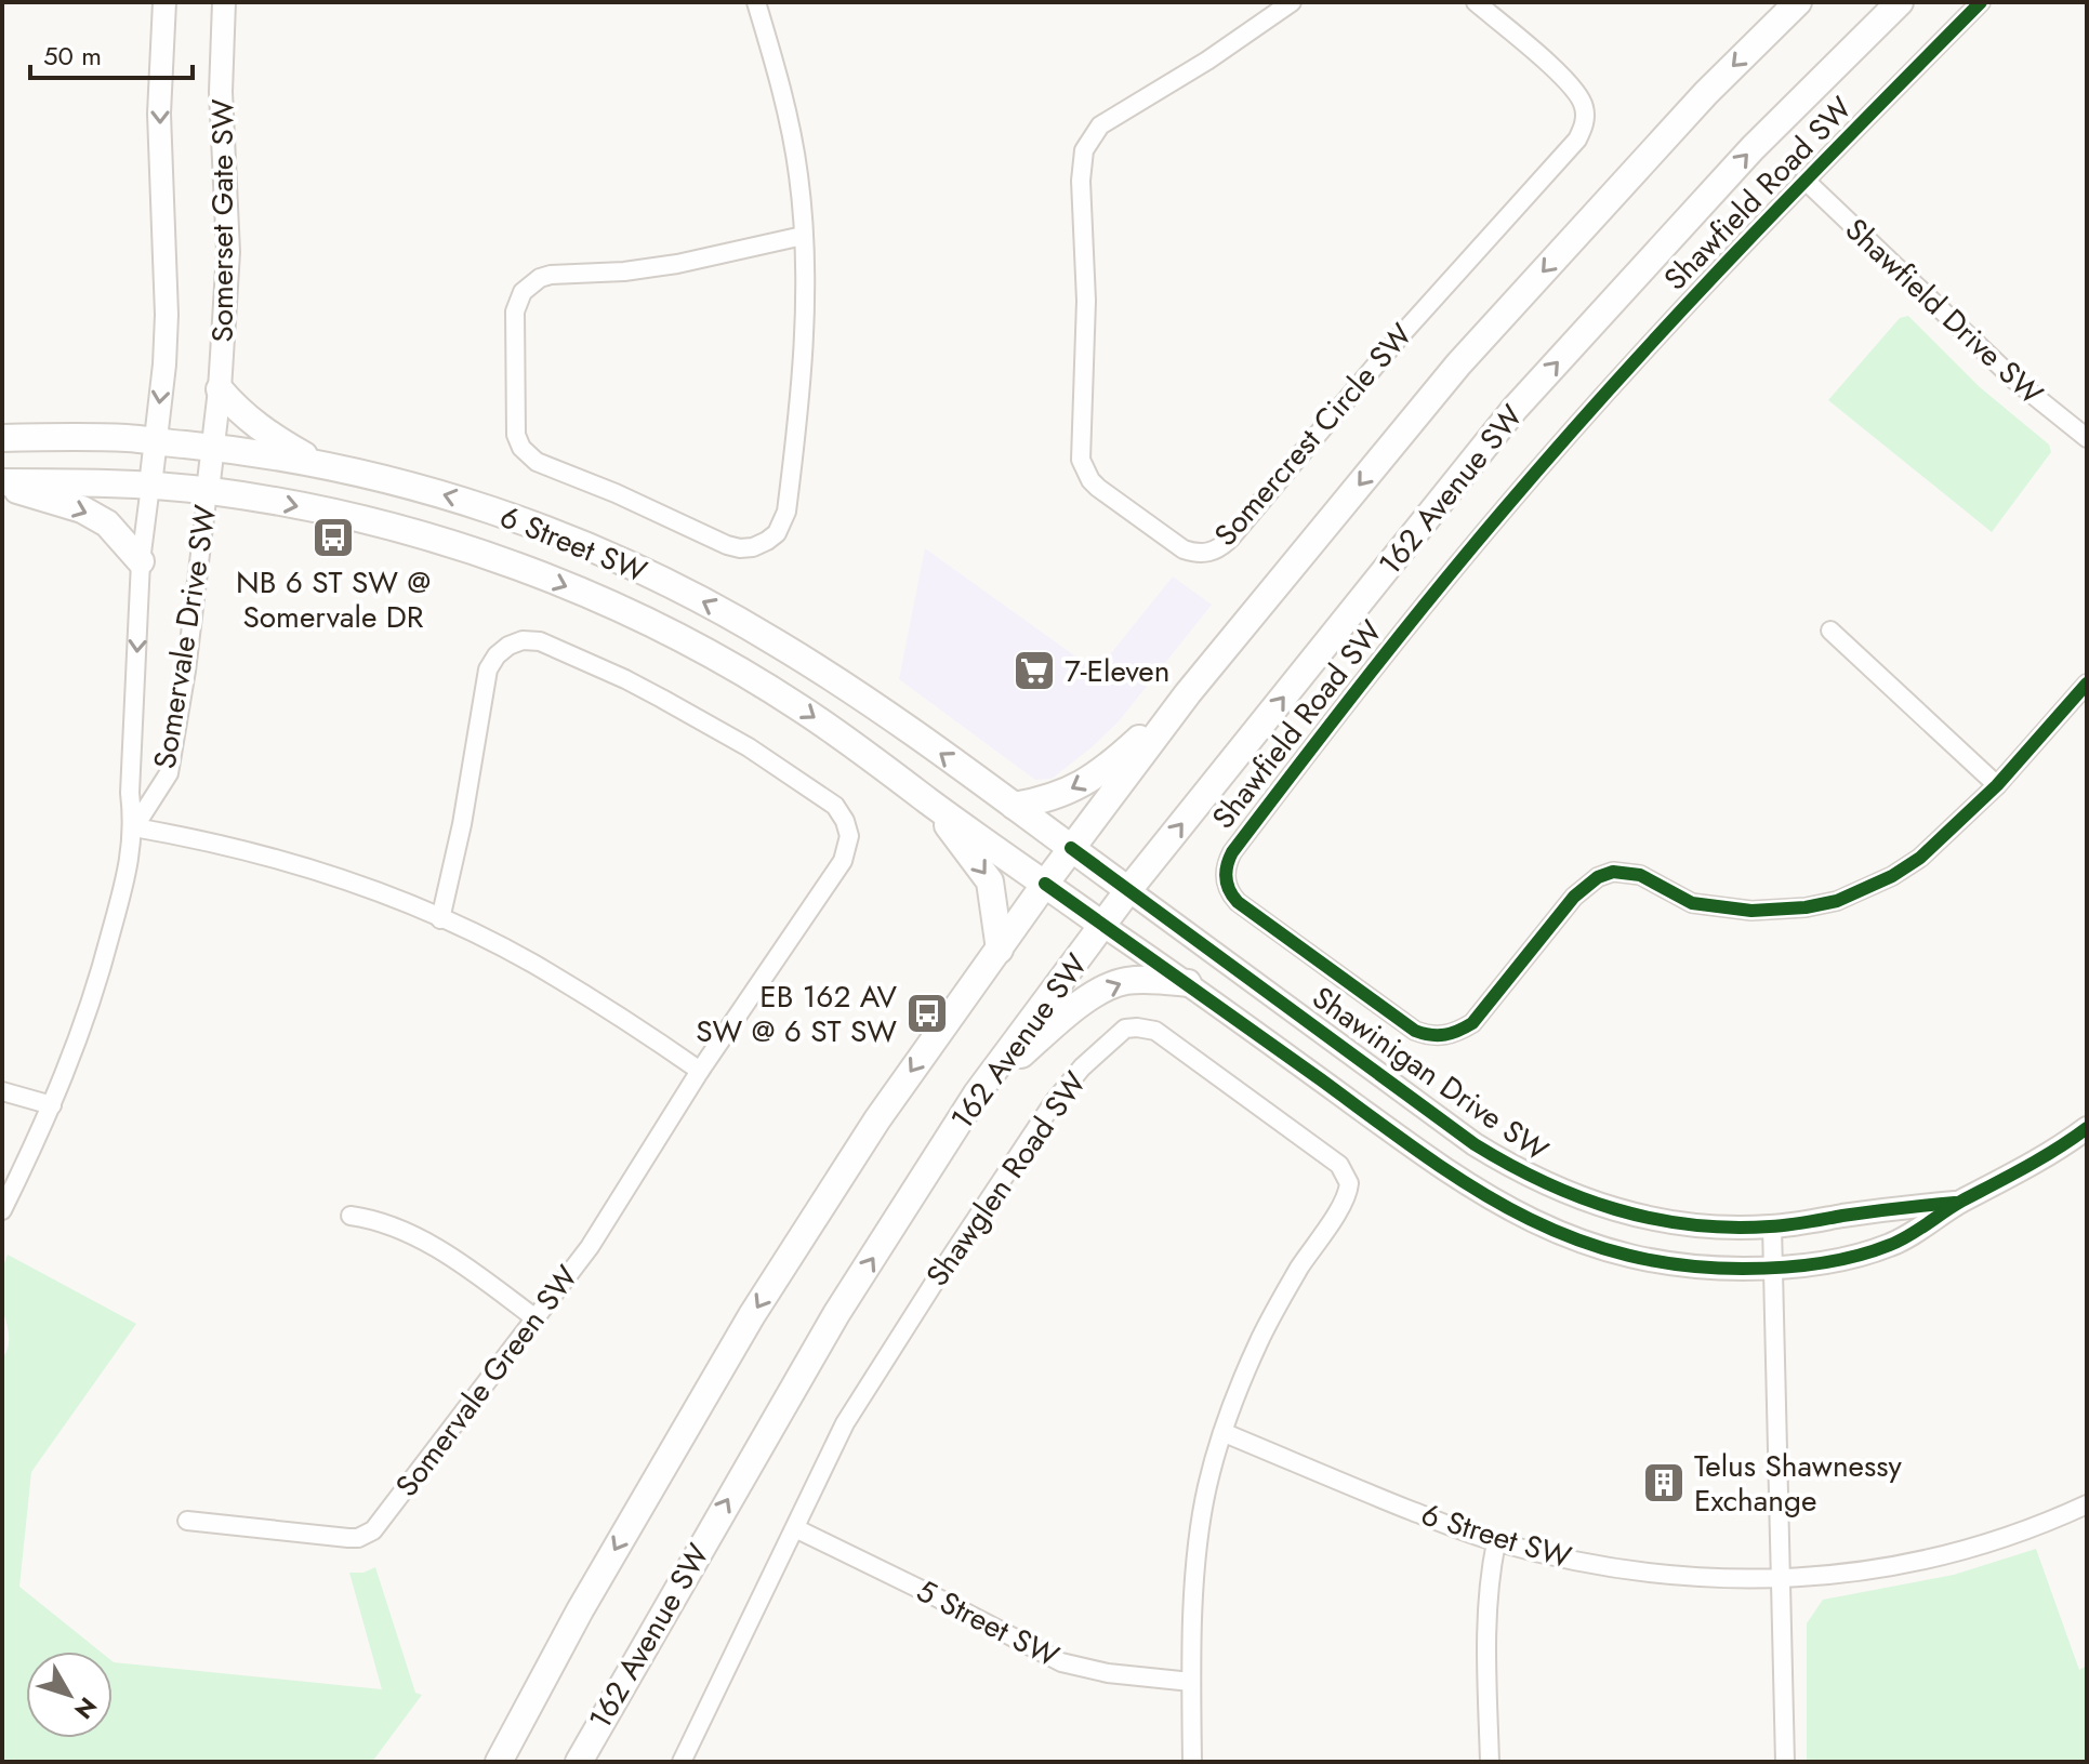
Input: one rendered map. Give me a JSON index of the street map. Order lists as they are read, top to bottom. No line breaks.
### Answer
{"streets":{"main road":["162 Avenue SW","6 Street SW","Shawinigan Drive SW"],"street":["Shawfield Road SW","Somerset Gate SW","Shawfield Drive SW","Somercrest Circle SW","Somervale Drive SW","Shawglen Road SW","Somervale Green SW","5 Street SW"]},"crossings":[["Shawfield Road SW","Shawfield Drive SW"],["Somerset Gate SW","6 Street SW"],["Somerset Gate SW","Somervale Drive SW"],["162 Avenue SW","Shawinigan Drive SW"],["6 Street SW","Somervale Drive SW"],["6 Street SW","Shawinigan Drive SW"],["6 Street SW","Shawglen Road SW"],["Shawglen Road SW","5 Street SW"]],"places":{"bus stop":["NB 6 ST SW @ Somervale DR","EB 162 AV SW @ 6 ST SW"],"supermarket":["7-Eleven"],"building":["Telus Shawnessy Exchange"]},"scale_bar":"50 m","north":"bottom right"}
